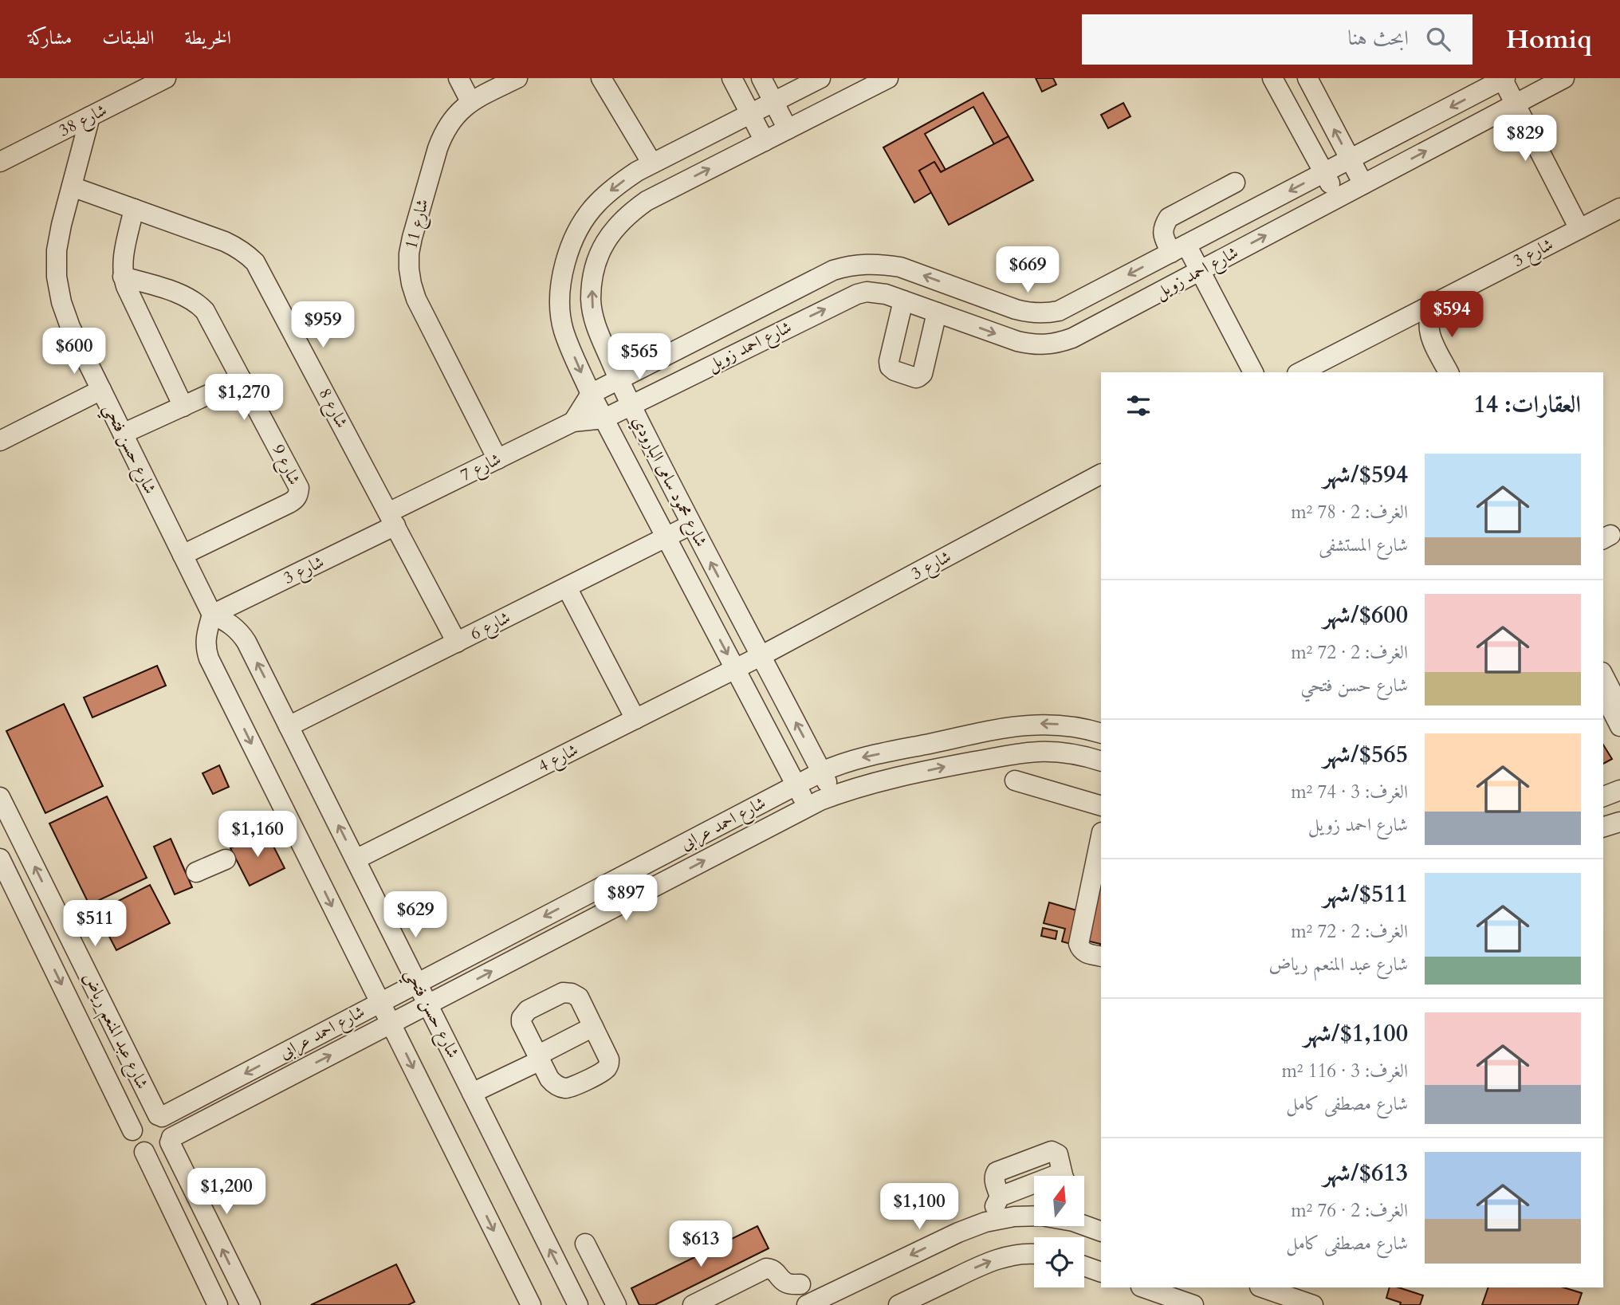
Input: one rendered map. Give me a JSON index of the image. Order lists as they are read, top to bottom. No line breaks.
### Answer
{"streets":{"street":["شارع 38","شارع 11","شارع 3","شارع احمد زويل","شارع 8","شارع حسن فتحي","شارع 9","شارع 7","شارع محمود سامى البارودي","شارع 6","شارع 4","شارع احمد عرابى","شارع عبد المنعم رياض"]},"crossings":[["شارع 38","شارع حسن فتحي"],["شارع 11","شارع 7"],["شارع 3","شارع 8"],["شارع 3","شارع حسن فتحي"],["شارع 3","شارع 7"],["شارع 3","شارع محمود سامى البارودي"],["شارع 3","شارع 4"],["شارع احمد زويل","شارع 7"],["شارع احمد زويل","شارع محمود سامى البارودي"],["شارع 8","شارع حسن فتحي"],["شارع 8","شارع 7"],["شارع 8","شارع 6"],["شارع حسن فتحي","شارع 9"],["شارع حسن فتحي","شارع 6"],["شارع حسن فتحي","شارع 4"],["شارع حسن فتحي","شارع احمد عرابى"],["شارع محمود سامى البارودي","شارع 6"],["شارع محمود سامى البارودي","شارع 4"],["شارع محمود سامى البارودي","شارع احمد عرابى"],["شارع احمد عرابى","شارع عبد المنعم رياض"]],"north":"top","page":{"header":"Homiq","search":"ابحث هنا","nav":["الخريطة","الطبقات","مشاركة"],"price":["$829","$669","$594","$959","$600","$565","$1,270","$1,160","$897","$629","$511","$1,200","$1,100","$613"],"heading":"العقارات: 14","list":[{"name":"$594/شهر","note":"الغرف: 2 · 78 m² · شارع المستشفى"},{"name":"$600/شهر","note":"الغرف: 2 · 72 m² · شارع حسن فتحي"},{"name":"$565/شهر","note":"الغرف: 3 · 74 m² · شارع احمد زويل"},{"name":"$511/شهر","note":"الغرف: 2 · 72 m² · شارع عبد المنعم رياض"},{"name":"$1,100/شهر","note":"الغرف: 3 · 116 m² · شارع مصطفى كامل"},{"name":"$613/شهر","note":"الغرف: 2 · 76 m² · شارع مصطفى كامل"}]}}
